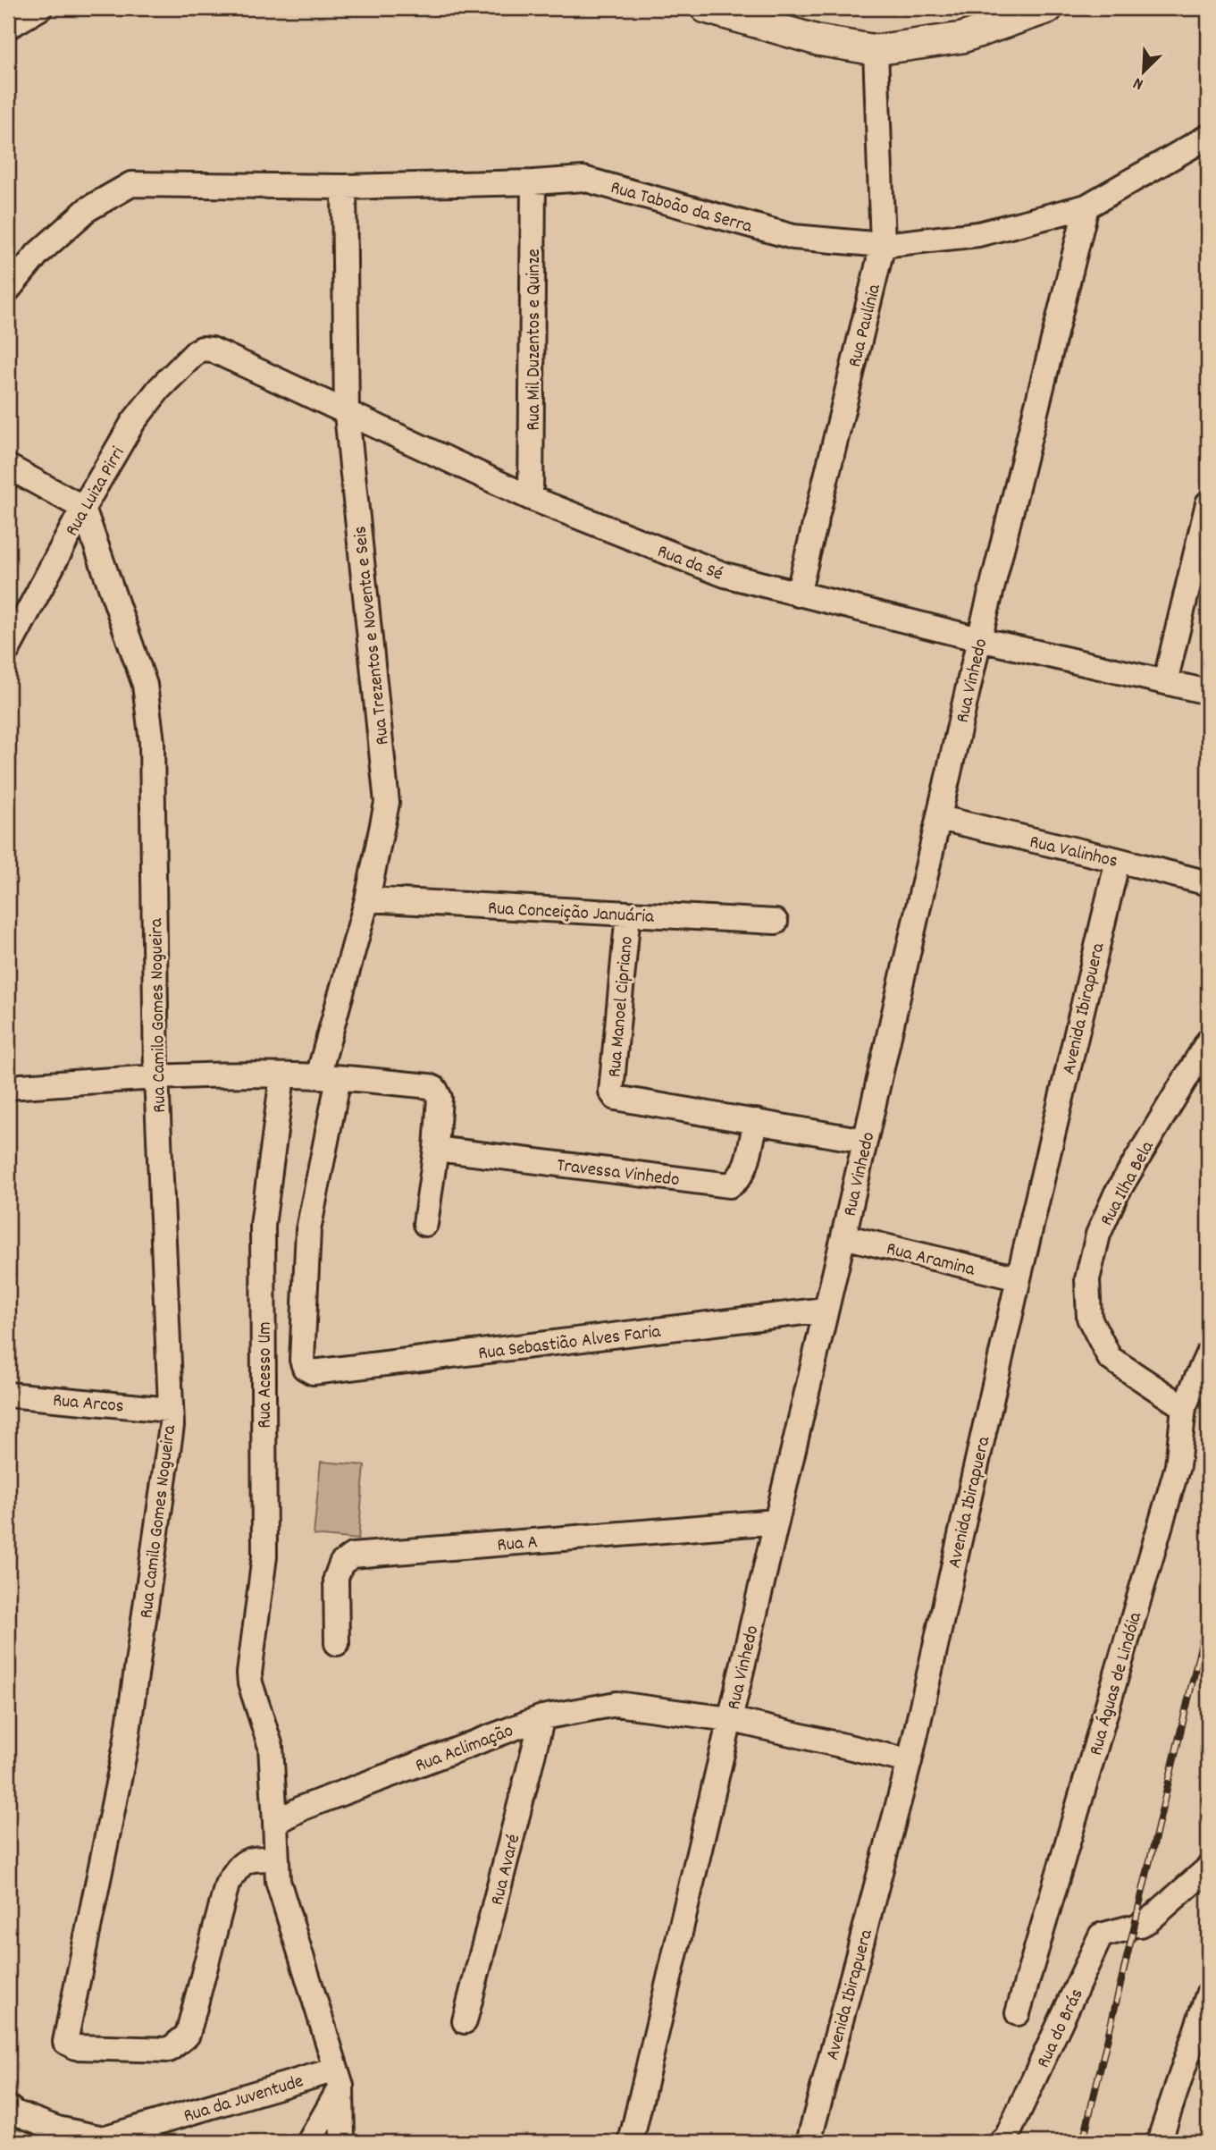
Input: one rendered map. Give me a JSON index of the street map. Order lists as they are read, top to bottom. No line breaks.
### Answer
{"streets":{"street":["Rua Taboão da Serra","Rua Paulínia","Rua Mil Duzentos e Quinze","Rua Luiza Pirri","Rua da Sé","Rua Trezentos e Noventa e Seis","Rua Vinhedo","Rua Valinhos","Rua Conceição Januária","Rua Manoel Cipriano","Avenida Ibirapuera","Rua Camilo Gomes Nogueira","Travessa Vinhedo","Rua Ilha Bela","Rua Aramina","Rua Sebastião Alves Faria","Rua Acesso Um","Rua Arcos","Rua A","Rua Águas de Lindóia","Rua Aclimação","Rua Avaré","Rua do Brás","Rua da Juventude"]},"crossings":[["Rua Taboão da Serra","Rua Paulínia"],["Rua Taboão da Serra","Rua Mil Duzentos e Quinze"],["Rua Taboão da Serra","Rua Trezentos e Noventa e Seis"],["Rua Taboão da Serra","Rua Vinhedo"],["Rua Paulínia","Rua da Sé"],["Rua Mil Duzentos e Quinze","Rua da Sé"],["Rua Luiza Pirri","Rua da Sé"],["Rua Luiza Pirri","Rua Camilo Gomes Nogueira"],["Rua da Sé","Rua Trezentos e Noventa e Seis"],["Rua da Sé","Rua Vinhedo"],["Rua Trezentos e Noventa e Seis","Rua Conceição Januária"],["Rua Trezentos e Noventa e Seis","Rua Sebastião Alves Faria"],["Rua Vinhedo","Rua Valinhos"],["Rua Vinhedo","Rua Aramina"],["Rua Vinhedo","Rua Sebastião Alves Faria"],["Rua Vinhedo","Rua A"],["Rua Vinhedo","Rua Aclimação"],["Rua Valinhos","Avenida Ibirapuera"],["Rua Conceição Januária","Rua Manoel Cipriano"],["Rua Manoel Cipriano","Travessa Vinhedo"],["Avenida Ibirapuera","Rua Aramina"],["Avenida Ibirapuera","Rua Aclimação"],["Rua Camilo Gomes Nogueira","Rua Arcos"],["Rua Ilha Bela","Rua Águas de Lindóia"],["Rua Acesso Um","Rua Aclimação"],["Rua Aclimação","Rua Avaré"]],"north":"bottom left"}
